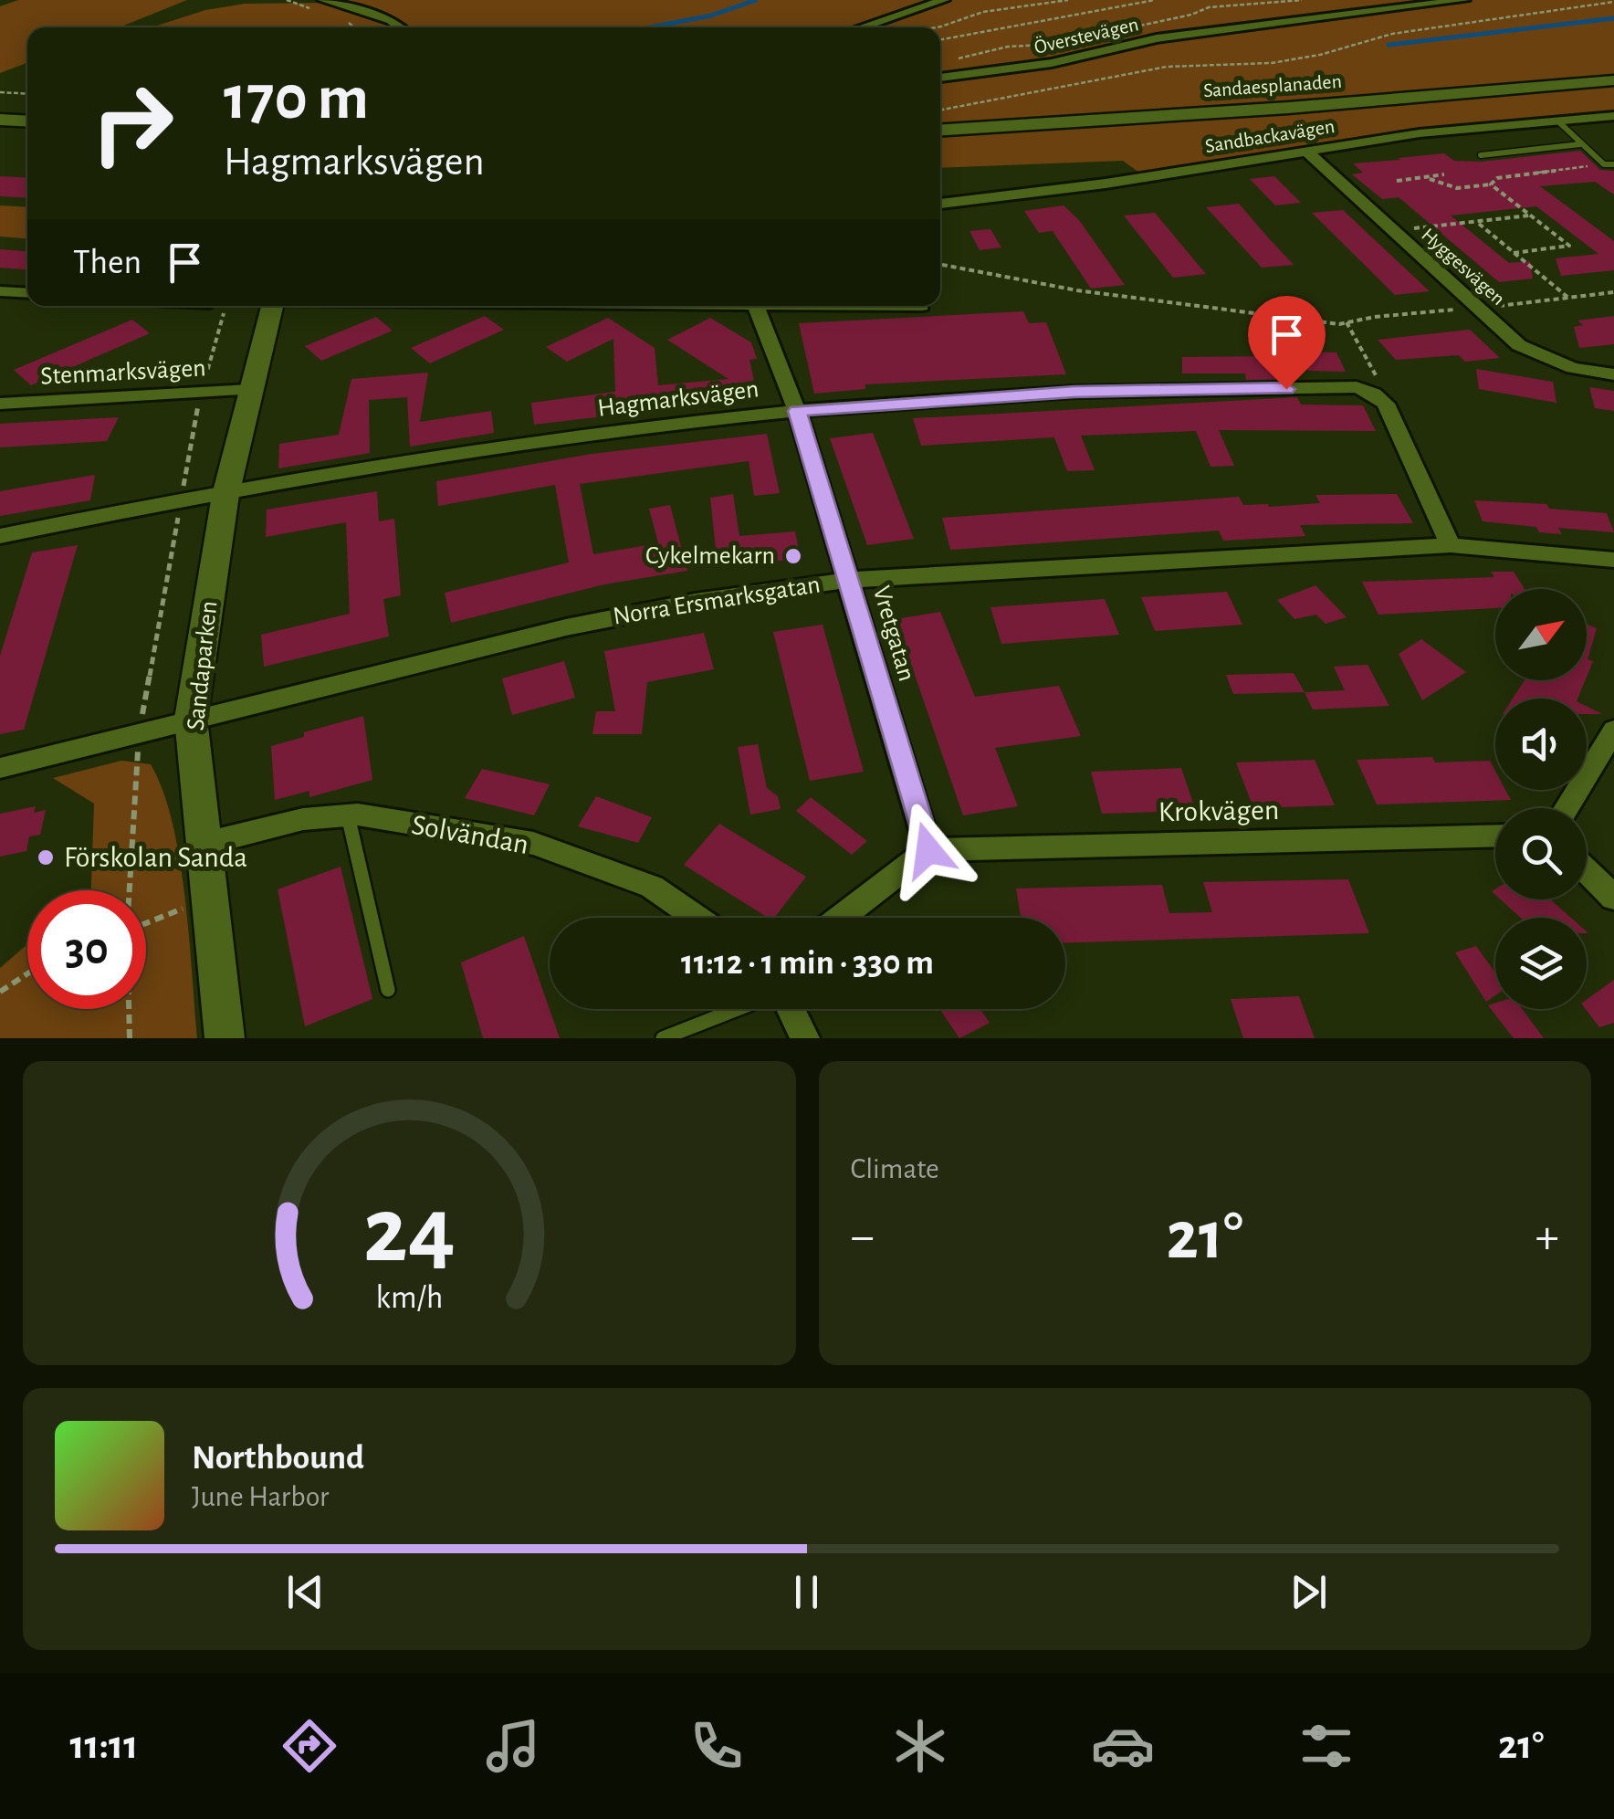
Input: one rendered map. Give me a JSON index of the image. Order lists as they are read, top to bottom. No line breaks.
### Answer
{"streets":{"main road":["Sandaesplanaden","Sandaparken"],"street":["Överstevägen","Sandbackavägen","Hyggesvägen","Stenmarksvägen","Hagmarksvägen","Norra Ersmarksgatan","Vretgatan","Krokvägen","Solvändan"]},"crossings":[["Sandbackavägen","Hyggesvägen"],["Stenmarksvägen","Sandaparken"],["Hagmarksvägen","Vretgatan"],["Hagmarksvägen","Sandaparken"],["Norra Ersmarksgatan","Vretgatan"],["Norra Ersmarksgatan","Sandaparken"],["Vretgatan","Krokvägen"],["Sandaparken","Solvändan"]],"places":["Cykelmekarn","Förskolan Sanda"],"north":"top right","page":{"turn":["170 m","Hagmarksvägen"],"then":"Then","limit":"30","trip":"11:12 · 1 min · 330 m","tile":"Climate","heat":["−","21°","+"],"song":["Northbound","June Harbor"],"tabs":["11:11","21°"],"gauge":["24","km/h"]}}
